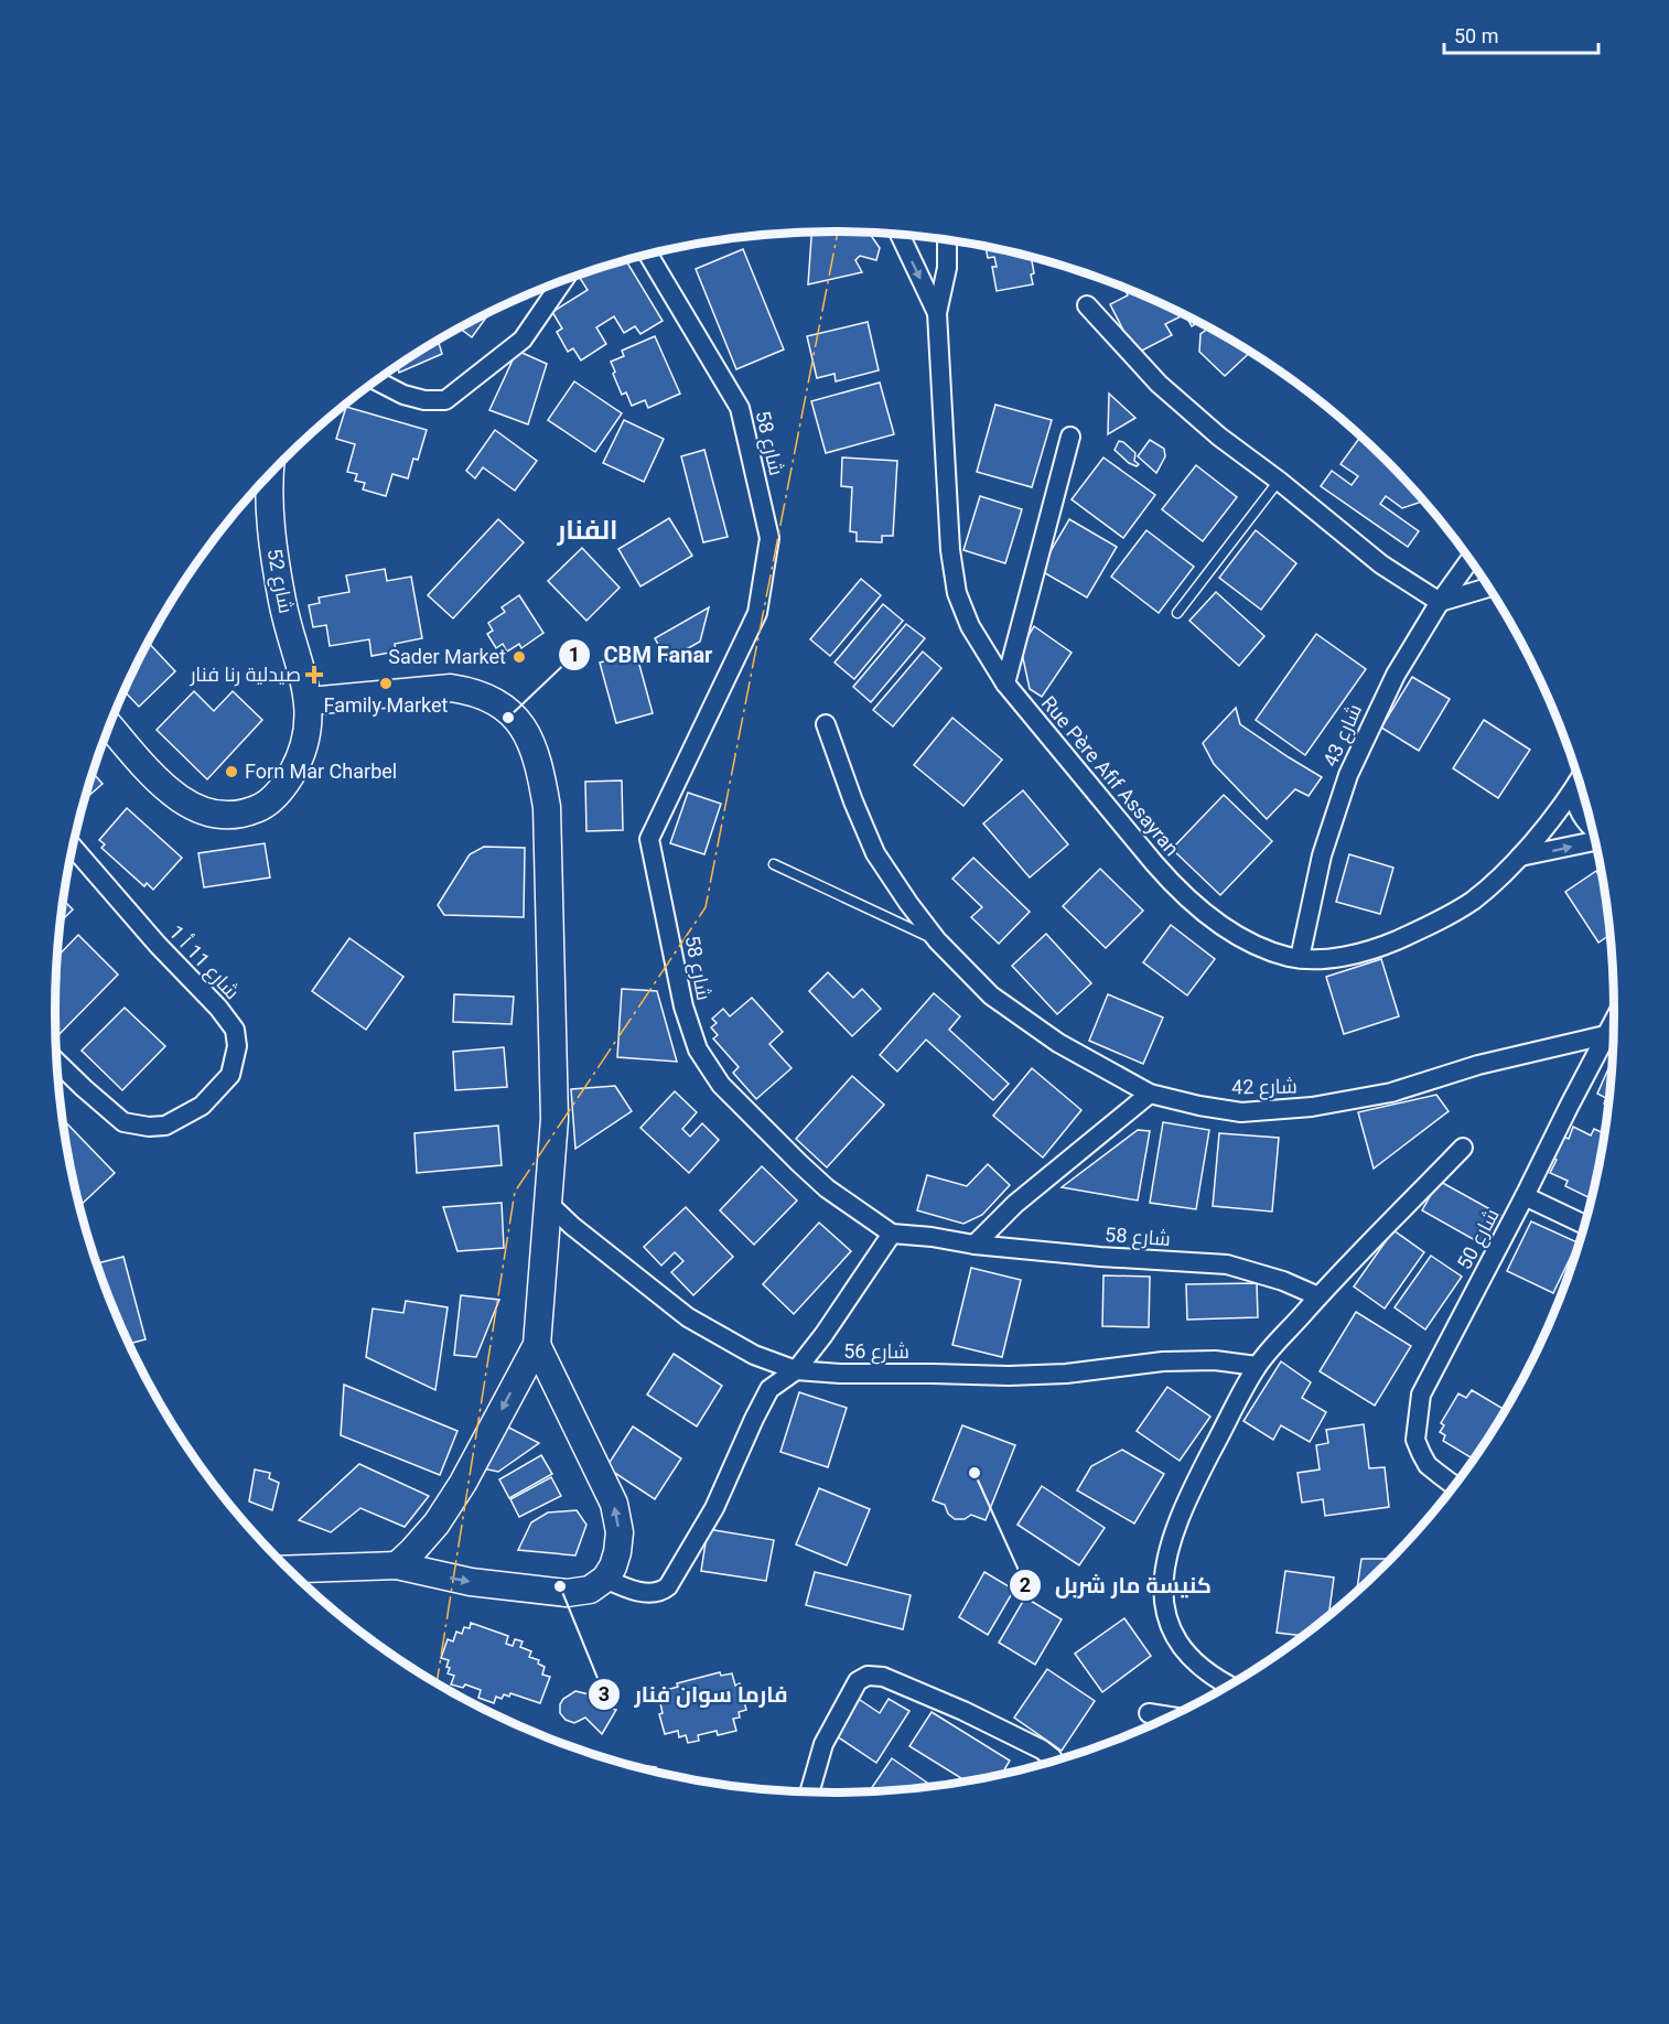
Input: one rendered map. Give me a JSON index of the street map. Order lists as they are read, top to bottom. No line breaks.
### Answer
{"streets":{"street":["شارع 58","شارع 52","شارع 43","Rue Père Afif Assayran","شارع 11 أ 1","شارع 42","شارع 50","شارع 56"]},"crossings":[["شارع 43","Rue Père Afif Assayran"],["شارع 42","شارع 50"]],"districts":["الفنار"],"places":{"other":["Sader Market","Family Market","CBM Fanar","Forn Mar Charbel","كنيسة مار شربل","فارما سوان فنار"],"health":["صيدلية رنا فنار"]},"scale_bar":"50 m"}
